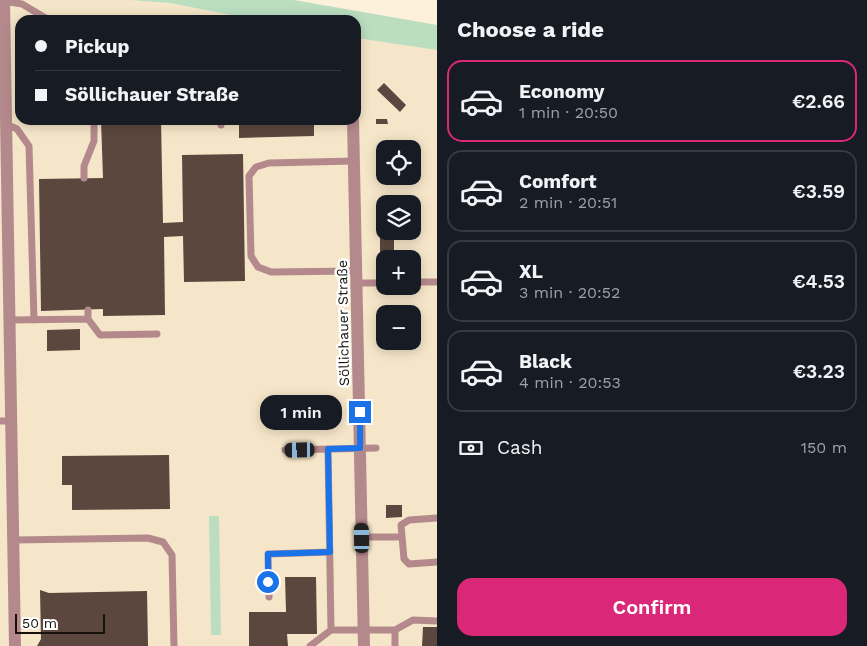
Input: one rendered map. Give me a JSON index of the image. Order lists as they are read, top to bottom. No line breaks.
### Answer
{"streets":{"street":["Söllichauer Straße"]},"scale_bar":"50 m","page":{"heading":"Choose a ride","banner":["Pickup","Söllichauer Straße"],"list":[{"name":"Economy","note":"1 min · 20:50","value":"€2.66"},{"name":"Comfort","note":"2 min · 20:51","value":"€3.59"},{"name":"XL","note":"3 min · 20:52","value":"€4.53"},{"name":"Black","note":"4 min · 20:53","value":"€3.23"}],"map_buttons":["+","−"],"bubble":"1 min","pay":["Cash","150 m"],"buttons":"Confirm","scale":"50 m"}}
